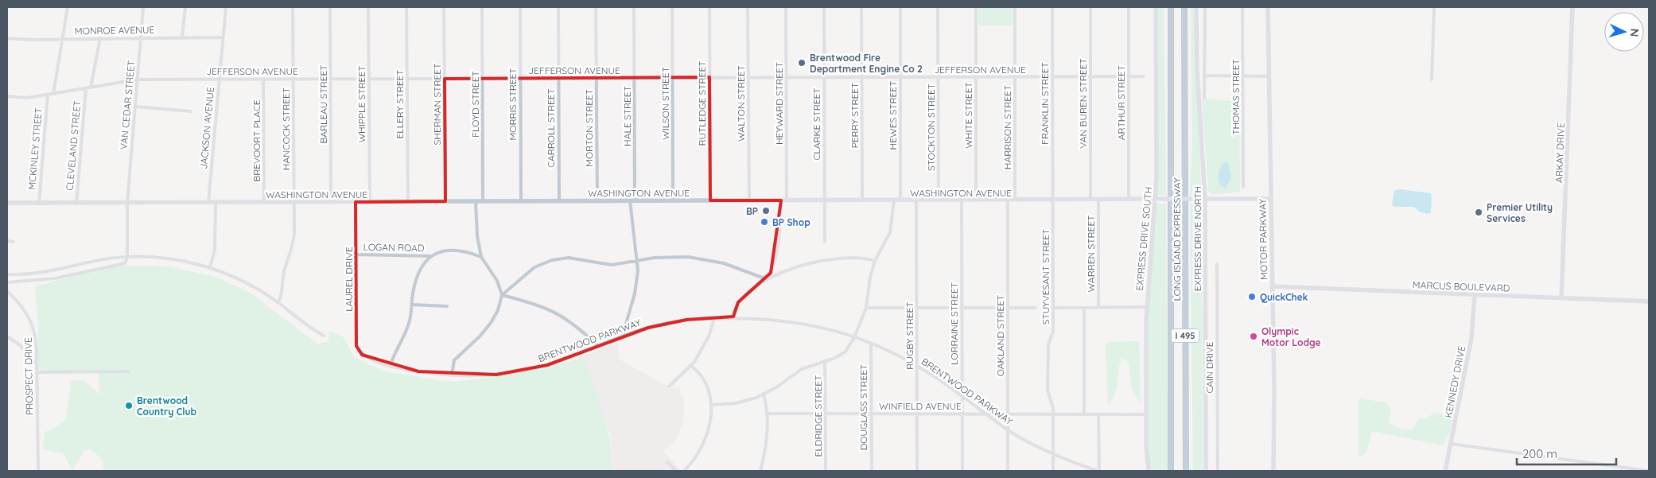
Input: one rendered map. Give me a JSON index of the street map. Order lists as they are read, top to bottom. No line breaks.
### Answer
{"streets":{"highway":["LONG ISLAND EXPRESSWAY","I 495"],"street":["MONROE AVENUE","JEFFERSON AVENUE","THOMAS STREET","ARTHUR STREET","WILSON STREET","RUTLEDGE STREET","WALTON STREET","HEYWARD STREET","FRANKLIN STREET","VAN BUREN STREET","BARLEAU STREET","WHIPPLE STREET","ELLERY STREET","SHERMAN STREET","FLOYD STREET","MORRIS STREET","VAN CEDAR STREET","PERRY STREET","HEWES STREET","WHITE STREET","HALE STREET","CLARKE STREET","STOCKTON STREET","HARRISON STREET","JACKSON AVENUE","CARROLL STREET","MORTON STREET","HANCOCK STREET","BREVOORT PLACE","CLEVELAND STREET","MCKINLEY STREET","ARKAY DRIVE","WASHINGTON AVENUE","EXPRESS DRIVE SOUTH","EXPRESS DRIVE NORTH","MOTOR PARKWAY","LOGAN ROAD","WARREN STREET","STUYVESANT STREET","LAUREL DRIVE","MARCUS BOULEVARD","LORRAINE STREET","RUGBY STREET","OAKLAND STREET","BRENTWOOD PARKWAY","CAIN DRIVE","PROSPECT DRIVE","KENNEDY DRIVE","WINFIELD AVENUE","DOUGLASS STREET","ELDRIDGE STREET"]},"crossings":[["MONROE AVENUE","VAN CEDAR STREET"],["MONROE AVENUE","JACKSON AVENUE"],["JEFFERSON AVENUE","ARTHUR STREET"],["JEFFERSON AVENUE","WILSON STREET"],["JEFFERSON AVENUE","RUTLEDGE STREET"],["JEFFERSON AVENUE","WALTON STREET"],["JEFFERSON AVENUE","HEYWARD STREET"],["JEFFERSON AVENUE","FRANKLIN STREET"],["JEFFERSON AVENUE","VAN BUREN STREET"],["JEFFERSON AVENUE","BARLEAU STREET"],["JEFFERSON AVENUE","WHIPPLE STREET"],["JEFFERSON AVENUE","ELLERY STREET"],["JEFFERSON AVENUE","SHERMAN STREET"],["JEFFERSON AVENUE","FLOYD STREET"],["JEFFERSON AVENUE","MORRIS STREET"],["JEFFERSON AVENUE","VAN CEDAR STREET"],["JEFFERSON AVENUE","PERRY STREET"],["JEFFERSON AVENUE","HEWES STREET"],["JEFFERSON AVENUE","WHITE STREET"],["JEFFERSON AVENUE","HALE STREET"],["JEFFERSON AVENUE","CLARKE STREET"],["JEFFERSON AVENUE","STOCKTON STREET"],["JEFFERSON AVENUE","HARRISON STREET"],["JEFFERSON AVENUE","JACKSON AVENUE"],["JEFFERSON AVENUE","CARROLL STREET"],["JEFFERSON AVENUE","MORTON STREET"],["JEFFERSON AVENUE","HANCOCK STREET"],["JEFFERSON AVENUE","BREVOORT PLACE"],["JEFFERSON AVENUE","CLEVELAND STREET"],["JEFFERSON AVENUE","MCKINLEY STREET"],["ARTHUR STREET","WASHINGTON AVENUE"],["WILSON STREET","WASHINGTON AVENUE"],["RUTLEDGE STREET","WASHINGTON AVENUE"],["WALTON STREET","WASHINGTON AVENUE"],["HEYWARD STREET","WASHINGTON AVENUE"],["FRANKLIN STREET","WASHINGTON AVENUE"],["FRANKLIN STREET","STUYVESANT STREET"],["VAN BUREN STREET","WASHINGTON AVENUE"],["BARLEAU STREET","WASHINGTON AVENUE"],["WHIPPLE STREET","WASHINGTON AVENUE"],["ELLERY STREET","WASHINGTON AVENUE"],["SHERMAN STREET","WASHINGTON AVENUE"],["FLOYD STREET","WASHINGTON AVENUE"],["MORRIS STREET","WASHINGTON AVENUE"],["VAN CEDAR STREET","WASHINGTON AVENUE"],["PERRY STREET","WASHINGTON AVENUE"],["HEWES STREET","WASHINGTON AVENUE"],["WHITE STREET","WASHINGTON AVENUE"],["HALE STREET","WASHINGTON AVENUE"],["HALE STREET","BRENTWOOD PARKWAY"],["CLARKE STREET","WASHINGTON AVENUE"],["STOCKTON STREET","WASHINGTON AVENUE"],["HARRISON STREET","WASHINGTON AVENUE"],["JACKSON AVENUE","WASHINGTON AVENUE"],["CARROLL STREET","WASHINGTON AVENUE"],["MORTON STREET","WASHINGTON AVENUE"],["HANCOCK STREET","WASHINGTON AVENUE"],["BREVOORT PLACE","WASHINGTON AVENUE"],["CLEVELAND STREET","WASHINGTON AVENUE"],["MCKINLEY STREET","WASHINGTON AVENUE"],["ARKAY DRIVE","MARCUS BOULEVARD"],["WASHINGTON AVENUE","EXPRESS DRIVE SOUTH"],["WASHINGTON AVENUE","EXPRESS DRIVE NORTH"],["WASHINGTON AVENUE","MOTOR PARKWAY"],["WASHINGTON AVENUE","WARREN STREET"],["WASHINGTON AVENUE","STUYVESANT STREET"],["WASHINGTON AVENUE","LAUREL DRIVE"],["WASHINGTON AVENUE","LORRAINE STREET"],["WASHINGTON AVENUE","RUGBY STREET"],["WASHINGTON AVENUE","OAKLAND STREET"],["EXPRESS DRIVE SOUTH","WINFIELD AVENUE"],["MOTOR PARKWAY","MARCUS BOULEVARD"],["LOGAN ROAD","LAUREL DRIVE"],["STUYVESANT STREET","BRENTWOOD PARKWAY"],["STUYVESANT STREET","WINFIELD AVENUE"],["LAUREL DRIVE","BRENTWOOD PARKWAY"],["MARCUS BOULEVARD","KENNEDY DRIVE"],["LORRAINE STREET","BRENTWOOD PARKWAY"],["LORRAINE STREET","WINFIELD AVENUE"],["RUGBY STREET","BRENTWOOD PARKWAY"],["RUGBY STREET","WINFIELD AVENUE"],["OAKLAND STREET","BRENTWOOD PARKWAY"],["OAKLAND STREET","WINFIELD AVENUE"],["BRENTWOOD PARKWAY","WINFIELD AVENUE"],["BRENTWOOD PARKWAY","DOUGLASS STREET"],["WINFIELD AVENUE","DOUGLASS STREET"],["WINFIELD AVENUE","ELDRIDGE STREET"]],"places":["Brentwood Fire Department Engine Co 2","BP","Premier Utility Services","BP Shop","QuickChek","Olympic Motor Lodge","Brentwood Country Club"],"scale_bar":"200 m","north":"right"}
